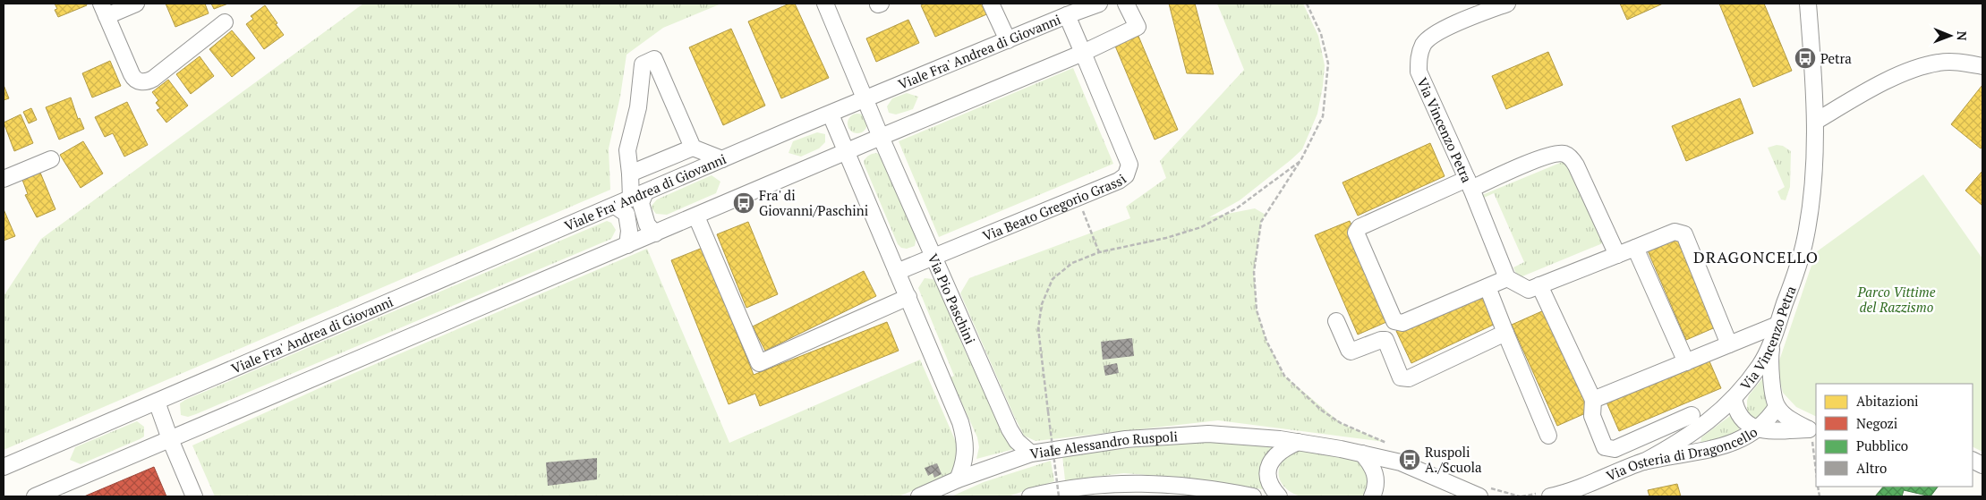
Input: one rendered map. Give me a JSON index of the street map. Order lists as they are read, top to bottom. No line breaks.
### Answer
{"streets":{"street":["Viale Fra' Andrea di Giovanni","Via Vincenzo Petra","Via Beato Gregorio Grassi","Via Pio Paschini","Viale Alessandro Ruspoli","Via Osteria di Dragoncello"]},"crossings":[["Viale Fra' Andrea di Giovanni","Via Beato Gregorio Grassi"],["Viale Fra' Andrea di Giovanni","Via Pio Paschini"],["Via Vincenzo Petra","Via Osteria di Dragoncello"],["Via Beato Gregorio Grassi","Via Pio Paschini"],["Via Pio Paschini","Viale Alessandro Ruspoli"]],"districts":["DRAGONCELLO"],"parks":["Parco Vittime del Razzismo"],"places":{"bus stop":["Petra","Fra' di Giovanni/Paschini","Ruspoli A./Scuola"]},"legend":["Abitazioni","Negozi","Pubblico","Altro"],"north":"right"}
